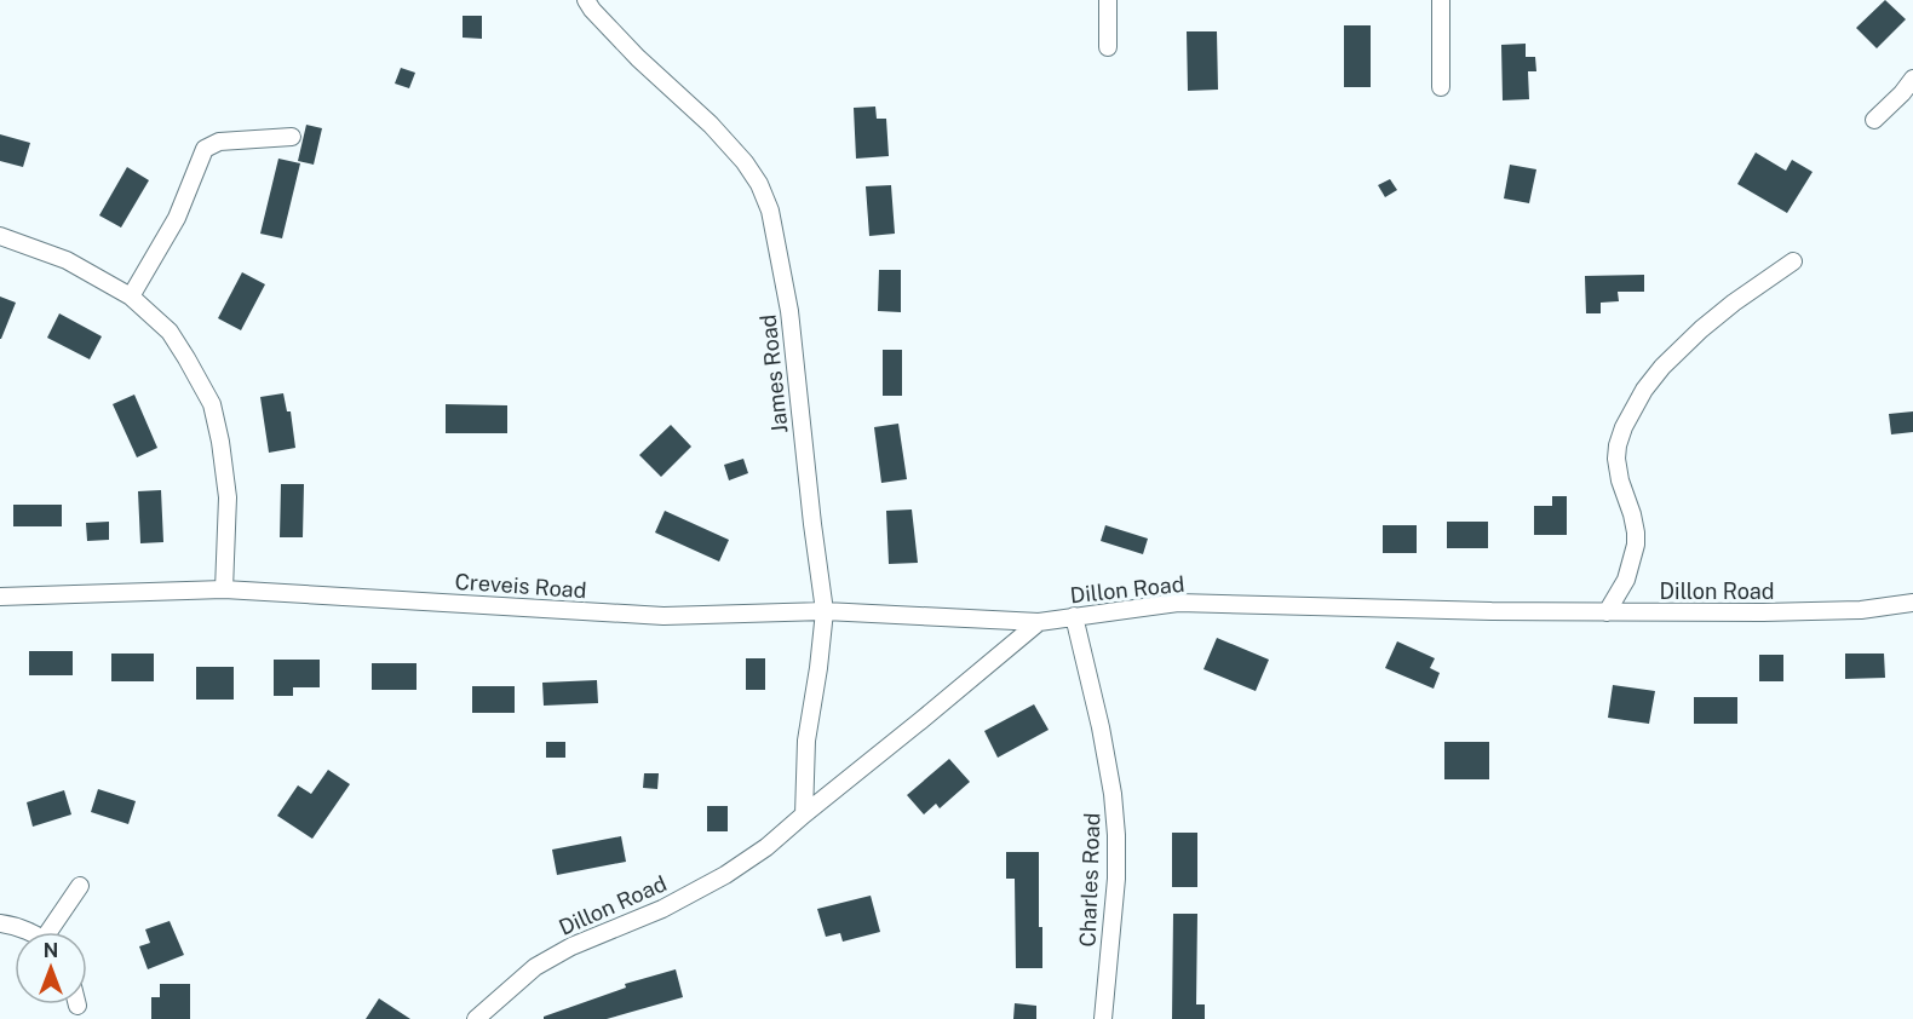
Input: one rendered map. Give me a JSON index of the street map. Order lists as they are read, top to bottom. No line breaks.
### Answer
{"streets":{"street":["James Road","Creveis Road","Dillon Road","Charles Road"]},"crossings":[["James Road","Creveis Road"],["James Road","Dillon Road"],["Creveis Road","Dillon Road"],["Dillon Road","Charles Road"]],"north":"top"}
